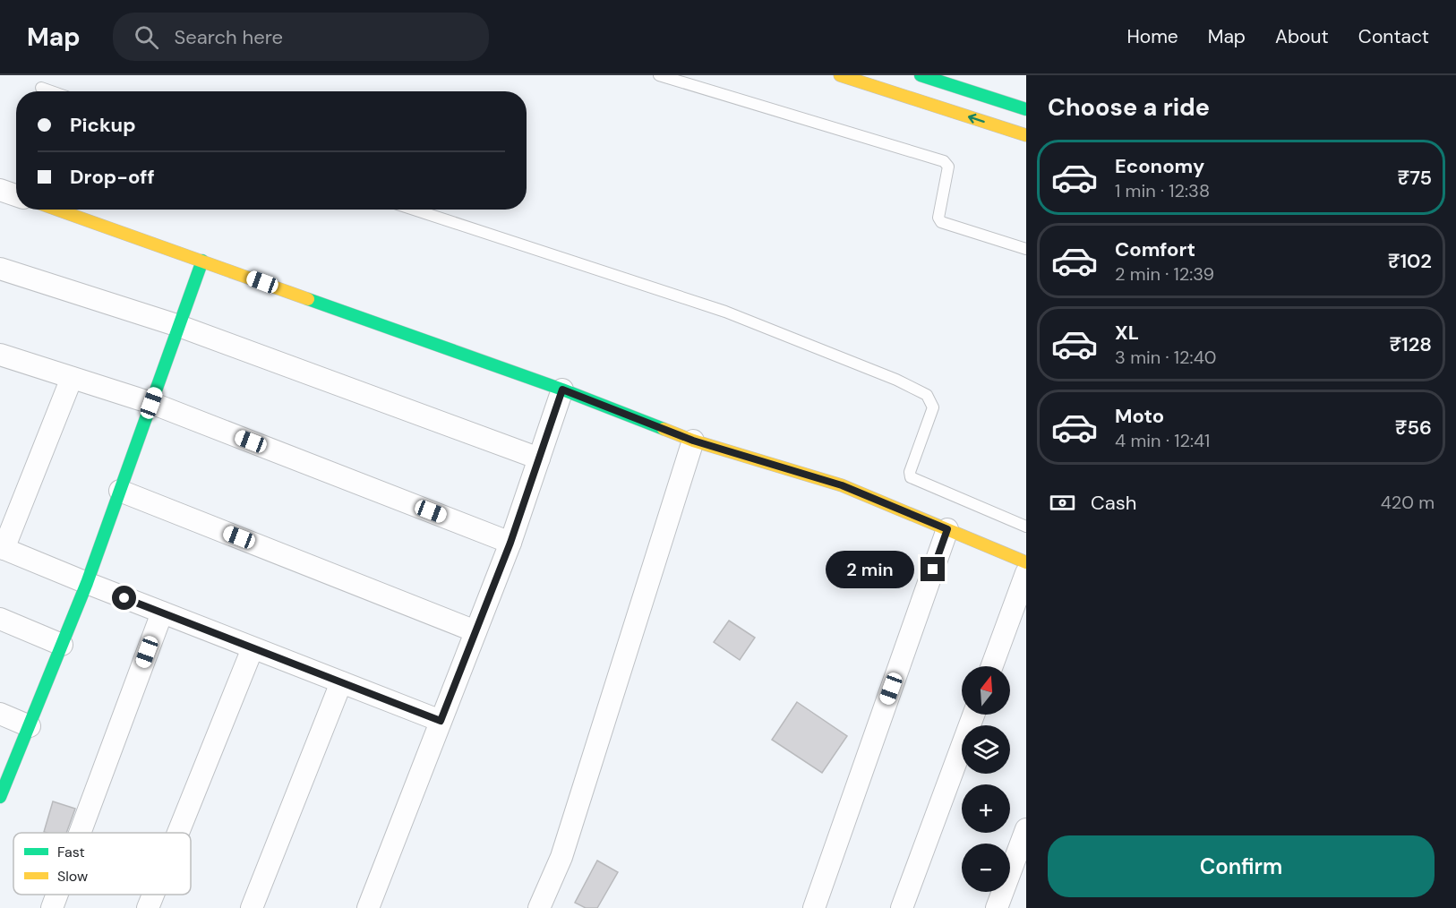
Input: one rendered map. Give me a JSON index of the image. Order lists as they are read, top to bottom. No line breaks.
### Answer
{"legend":["Fast","Slow"],"north":"top","page":{"header":"Map","search":"Search here","nav":["Home","Map","About","Contact"],"heading":"Choose a ride","banner":["Pickup","Drop-off"],"list":[{"name":"Economy","note":"1 min · 12:38","value":"₹75"},{"name":"Comfort","note":"2 min · 12:39","value":"₹102"},{"name":"XL","note":"3 min · 12:40","value":"₹128"},{"name":"Moto","note":"4 min · 12:41","value":"₹56"}],"pay":["Cash","420 m"],"bubble":"2 min","map_buttons":["+","−"],"buttons":"Confirm"}}
